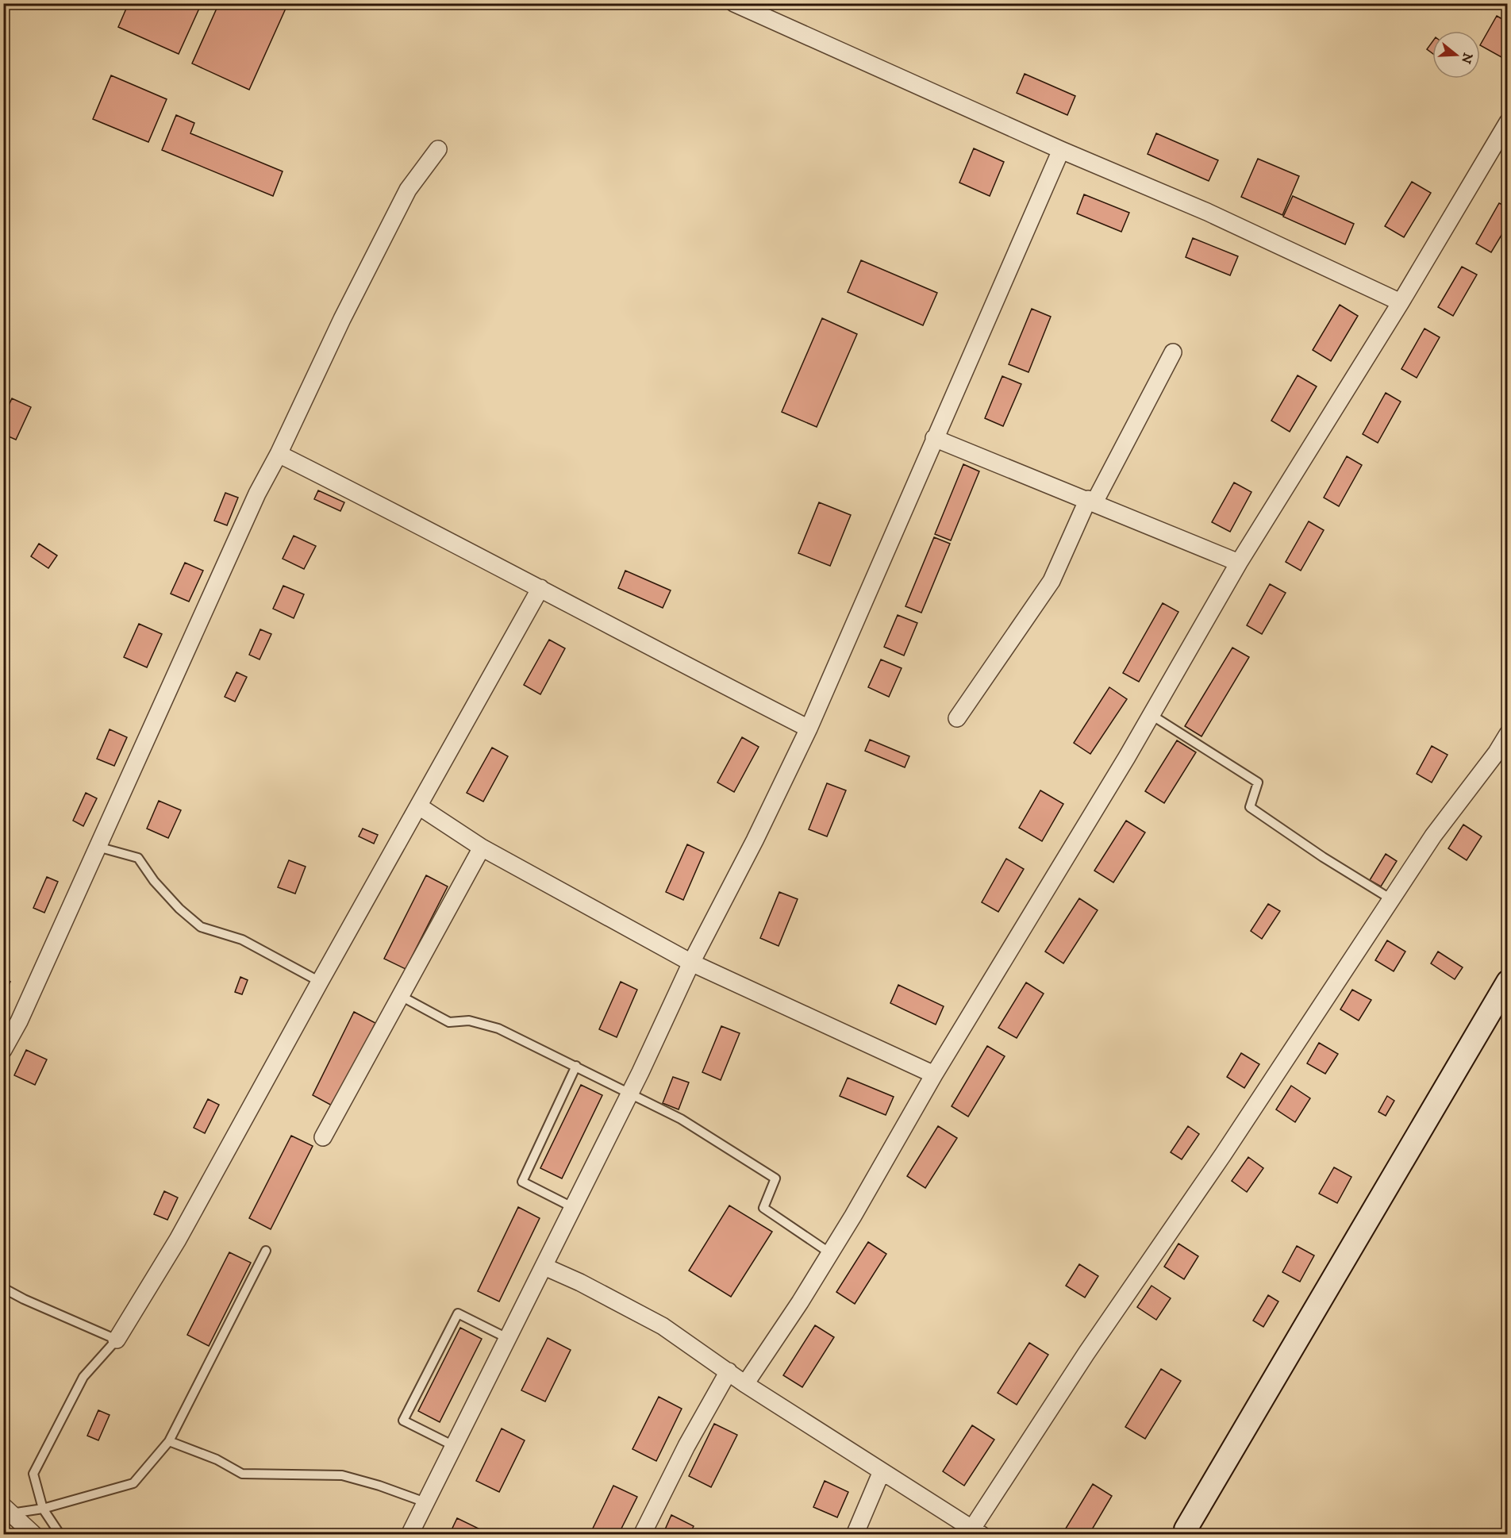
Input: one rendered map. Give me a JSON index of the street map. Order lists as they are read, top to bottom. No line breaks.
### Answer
{"north":"right"}
